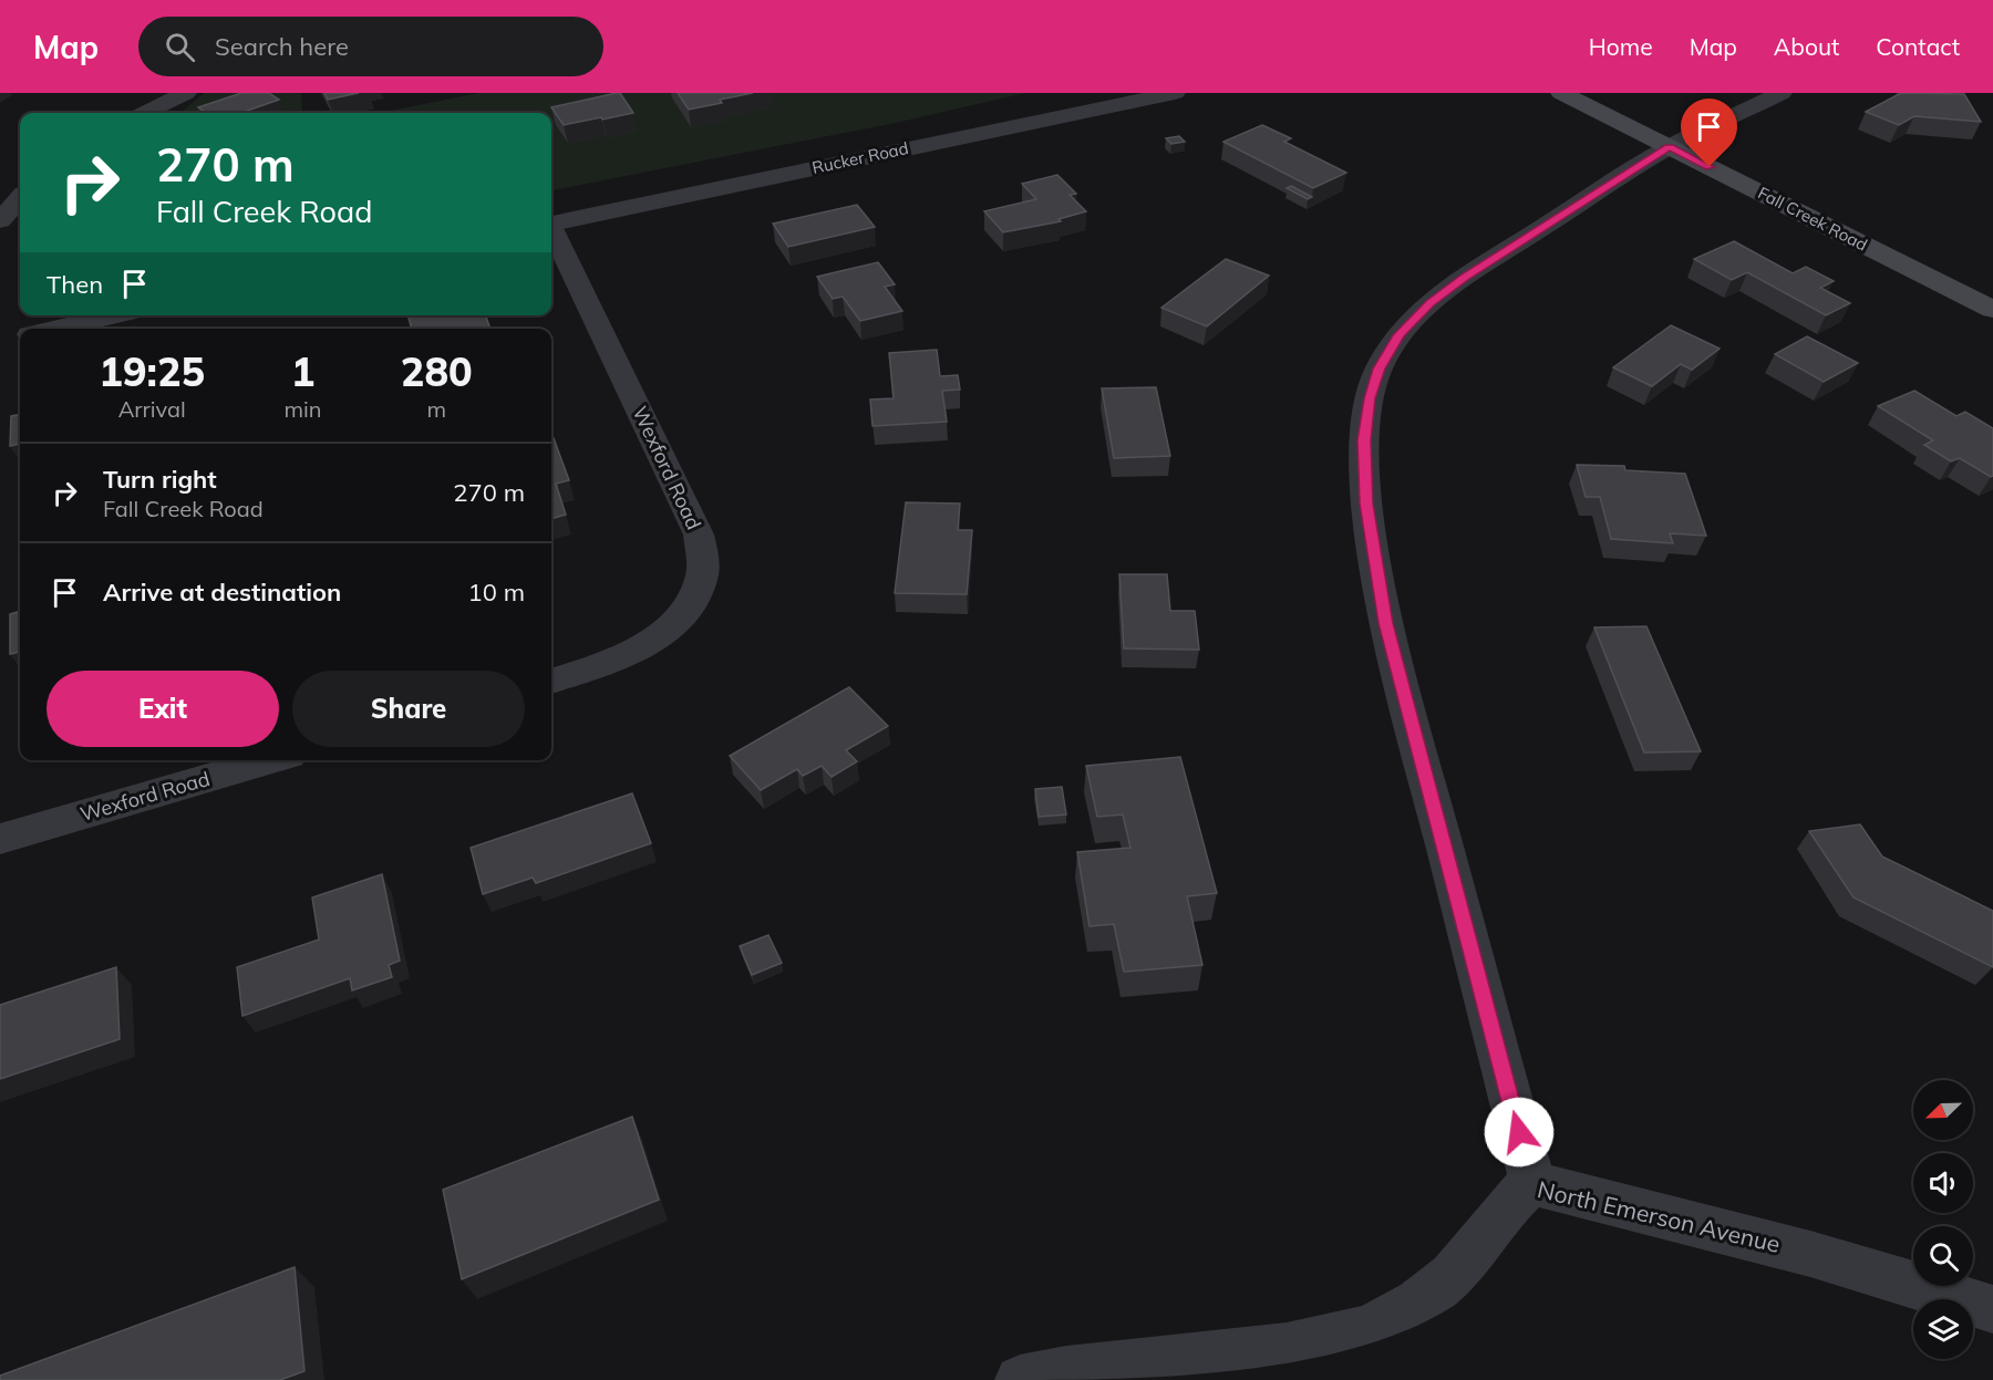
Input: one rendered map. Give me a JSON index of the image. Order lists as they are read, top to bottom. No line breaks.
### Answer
{"streets":{"main road":["Fall Creek Road"],"street":["Rucker Road","Wexford Road","North Emerson Avenue"]},"north":"bottom left","page":{"header":"Map","search":"Search here","nav":["Home","Map","About","Contact"],"turn":["270 m","Fall Creek Road"],"then":"Then","eta":["19:25","Arrival","1","min","280","m"],"list":[{"name":"Turn right","note":"Fall Creek Road","value":"270 m"},{"name":"Arrive at destination","value":"10 m"}],"buttons":["Exit","Share"]}}
